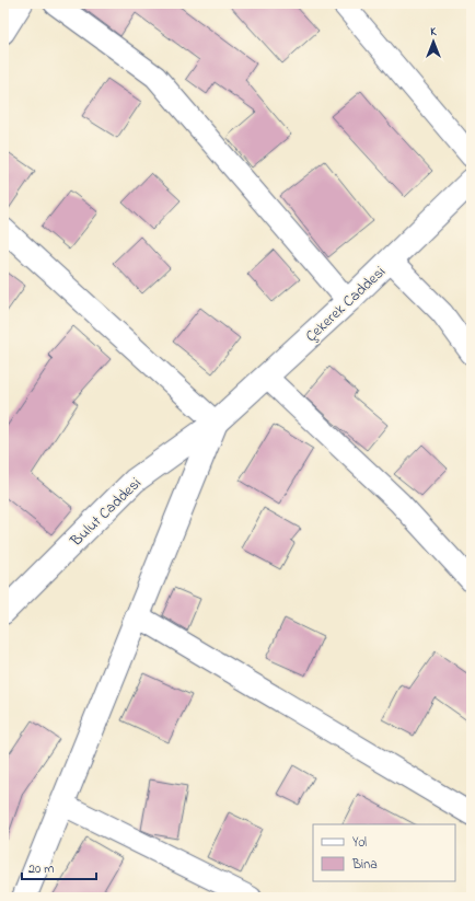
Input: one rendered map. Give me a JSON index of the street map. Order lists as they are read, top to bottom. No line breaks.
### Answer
{"streets":{"street":["Çekerek Caddesi","Bulut Caddesi"]},"crossings":[["Çekerek Caddesi","Bulut Caddesi"]],"legend":["Yol","Bina"],"scale_bar":"20 m","north":"top"}
